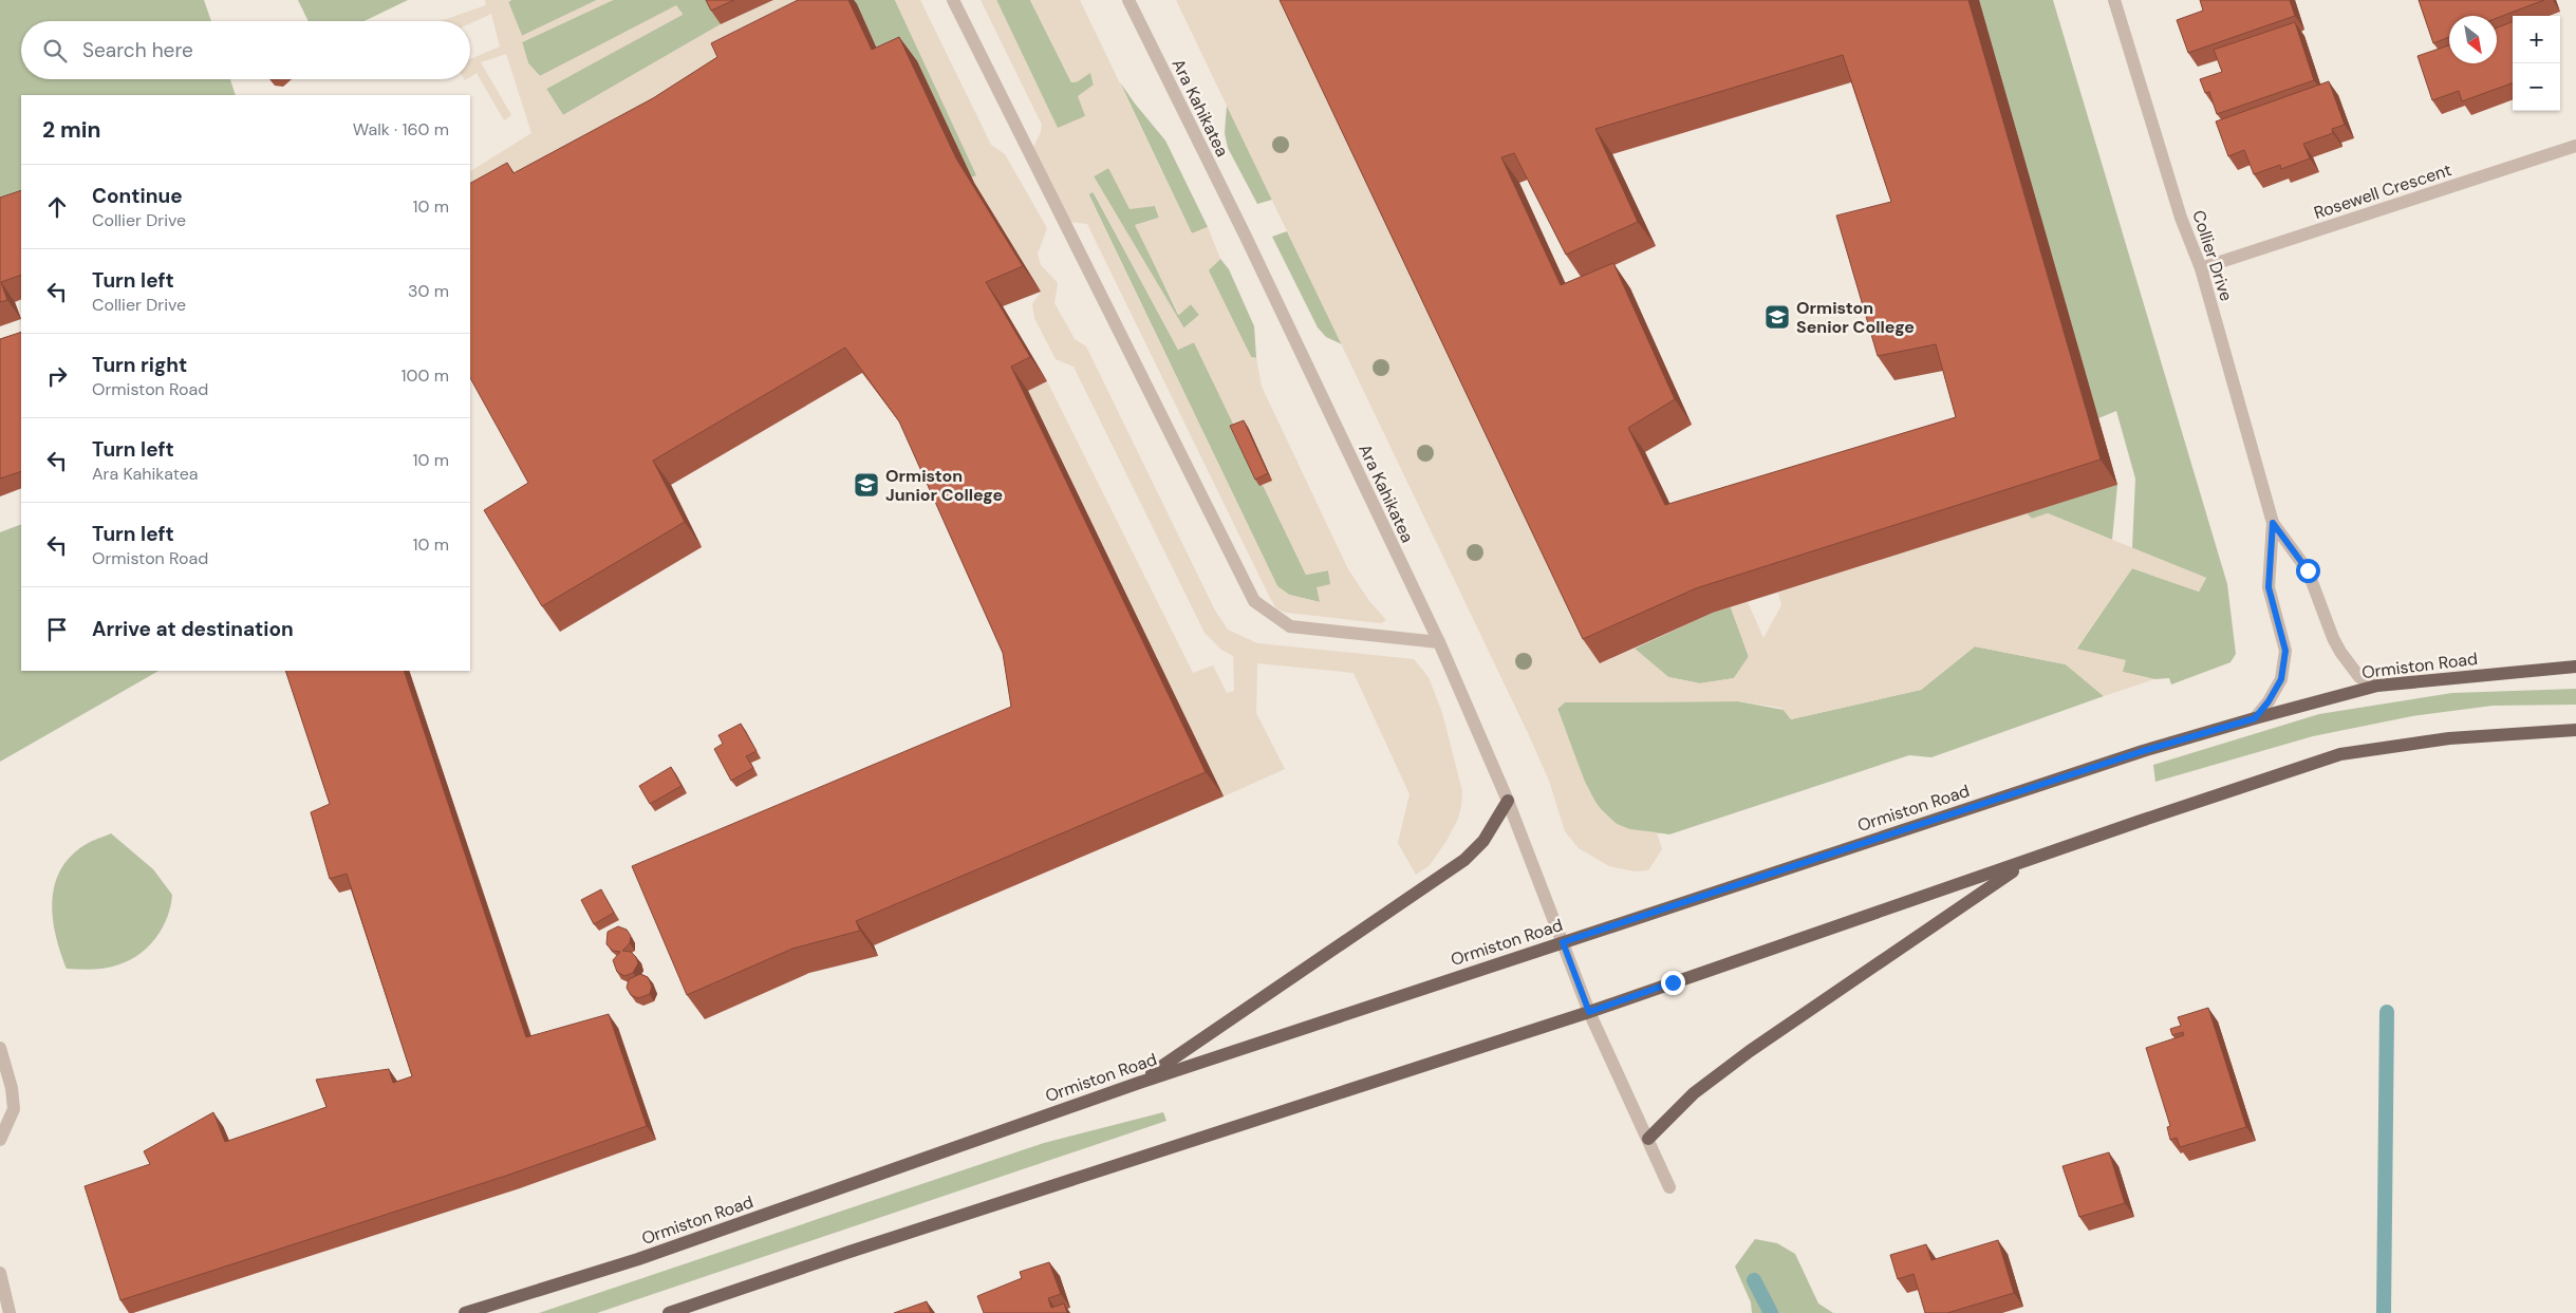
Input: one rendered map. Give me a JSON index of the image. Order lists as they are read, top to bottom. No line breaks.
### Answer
{"streets":{"main road":["Ormiston Road"],"street":["Ara Kahikatea","Rosewell Crescent","Collier Drive"]},"crossings":[["Ara Kahikatea","Ormiston Road"],["Rosewell Crescent","Collier Drive"],["Collier Drive","Ormiston Road"]],"places":{"school or university":["Ormiston Senior College","Ormiston Junior College"]},"north":"bottom right","page":{"map_buttons":["+","−"],"search":"Search here","heading":["2 min","Walk · 160 m"],"list":[["Continue","Collier Drive","10 m"],["Turn left","Collier Drive","30 m"],["Turn right","Ormiston Road","100 m"],["Turn left","Ara Kahikatea","10 m"],["Turn left","Ormiston Road","10 m"],"Arrive at destination"]}}
